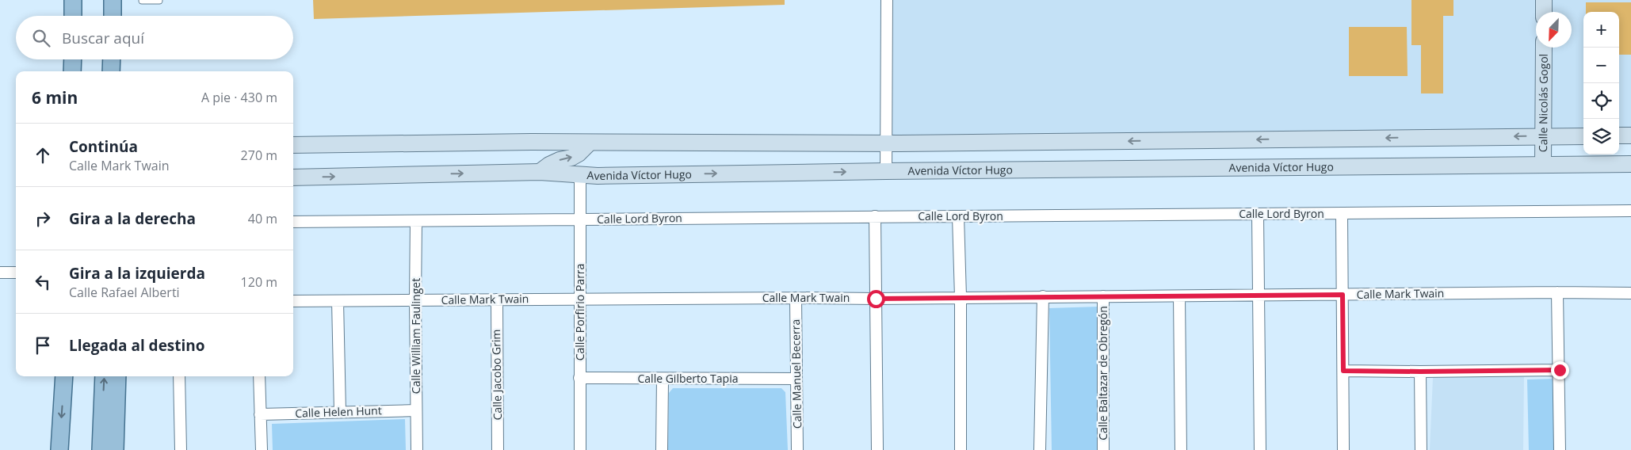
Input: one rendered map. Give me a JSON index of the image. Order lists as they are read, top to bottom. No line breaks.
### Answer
{"streets":{"street":["Calle Nicolás Gogol","Avenida Víctor Hugo","Calle Lord Byron","Calle Mark Twain","Calle Porfirio Parra","Calle William Faulinget","Calle Baltazar de Obregón","Calle Manuel Becerra","Calle Jacobo Grim","Calle Gilberto Tapia","Calle Helen Hunt"]},"crossings":[["Calle Nicolás Gogol","Avenida Víctor Hugo"],["Avenida Víctor Hugo","Calle Porfirio Parra"],["Calle Lord Byron","Calle Porfirio Parra"],["Calle Lord Byron","Calle William Faulinget"],["Calle Mark Twain","Calle Porfirio Parra"],["Calle Mark Twain","Calle William Faulinget"],["Calle Mark Twain","Calle Baltazar de Obregón"],["Calle Mark Twain","Calle Manuel Becerra"],["Calle Mark Twain","Calle Jacobo Grim"],["Calle Porfirio Parra","Calle Gilberto Tapia"],["Calle William Faulinget","Calle Helen Hunt"],["Calle Manuel Becerra","Calle Gilberto Tapia"]],"north":"bottom left","page":{"map_buttons":["+","−"],"search":"Buscar aquí","heading":["6 min","A pie · 430 m"],"list":[["Continúa","Calle Mark Twain","270 m"],["Gira a la derecha","40 m"],["Gira a la izquierda","Calle Rafael Alberti","120 m"],"Llegada al destino"]}}
